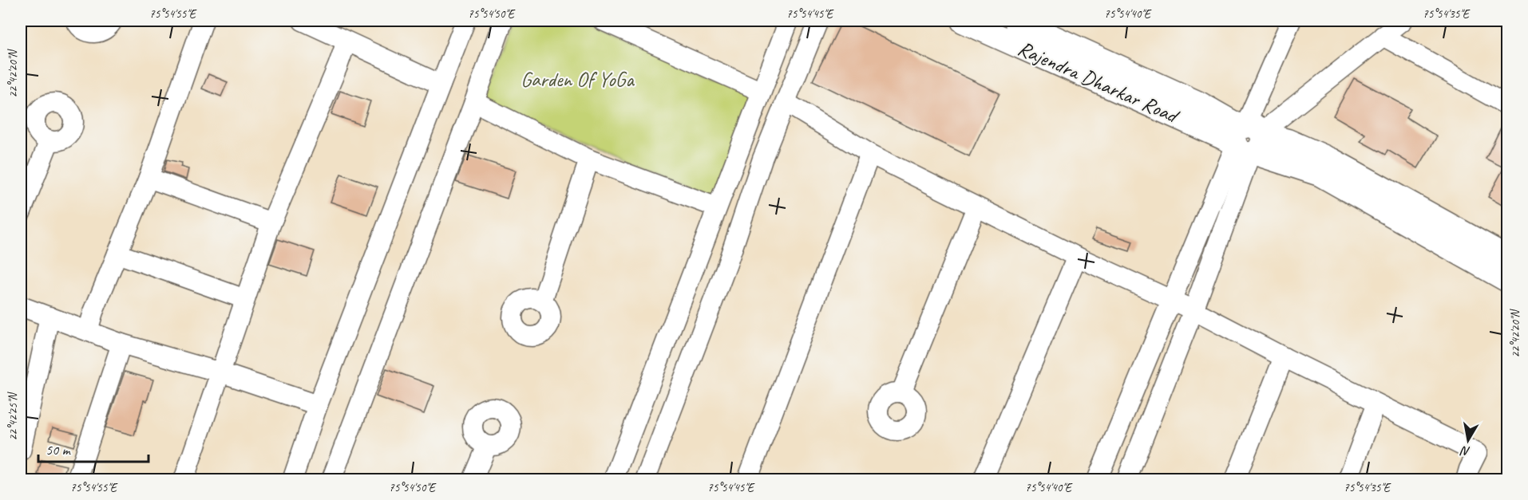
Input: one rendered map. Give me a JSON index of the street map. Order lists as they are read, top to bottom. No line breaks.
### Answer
{"streets":{"main road":["Rajendra Dharkar Road"]},"parks":["Garden Of YoGa"],"scale_bar":"50 m","north":"bottom","coordinates":["75°54'55\"E","75°54'50\"E","75°54'45\"E","75°54'40\"E","75°54'35\"E","22°42'20\"N","22°42'25\"N"]}
